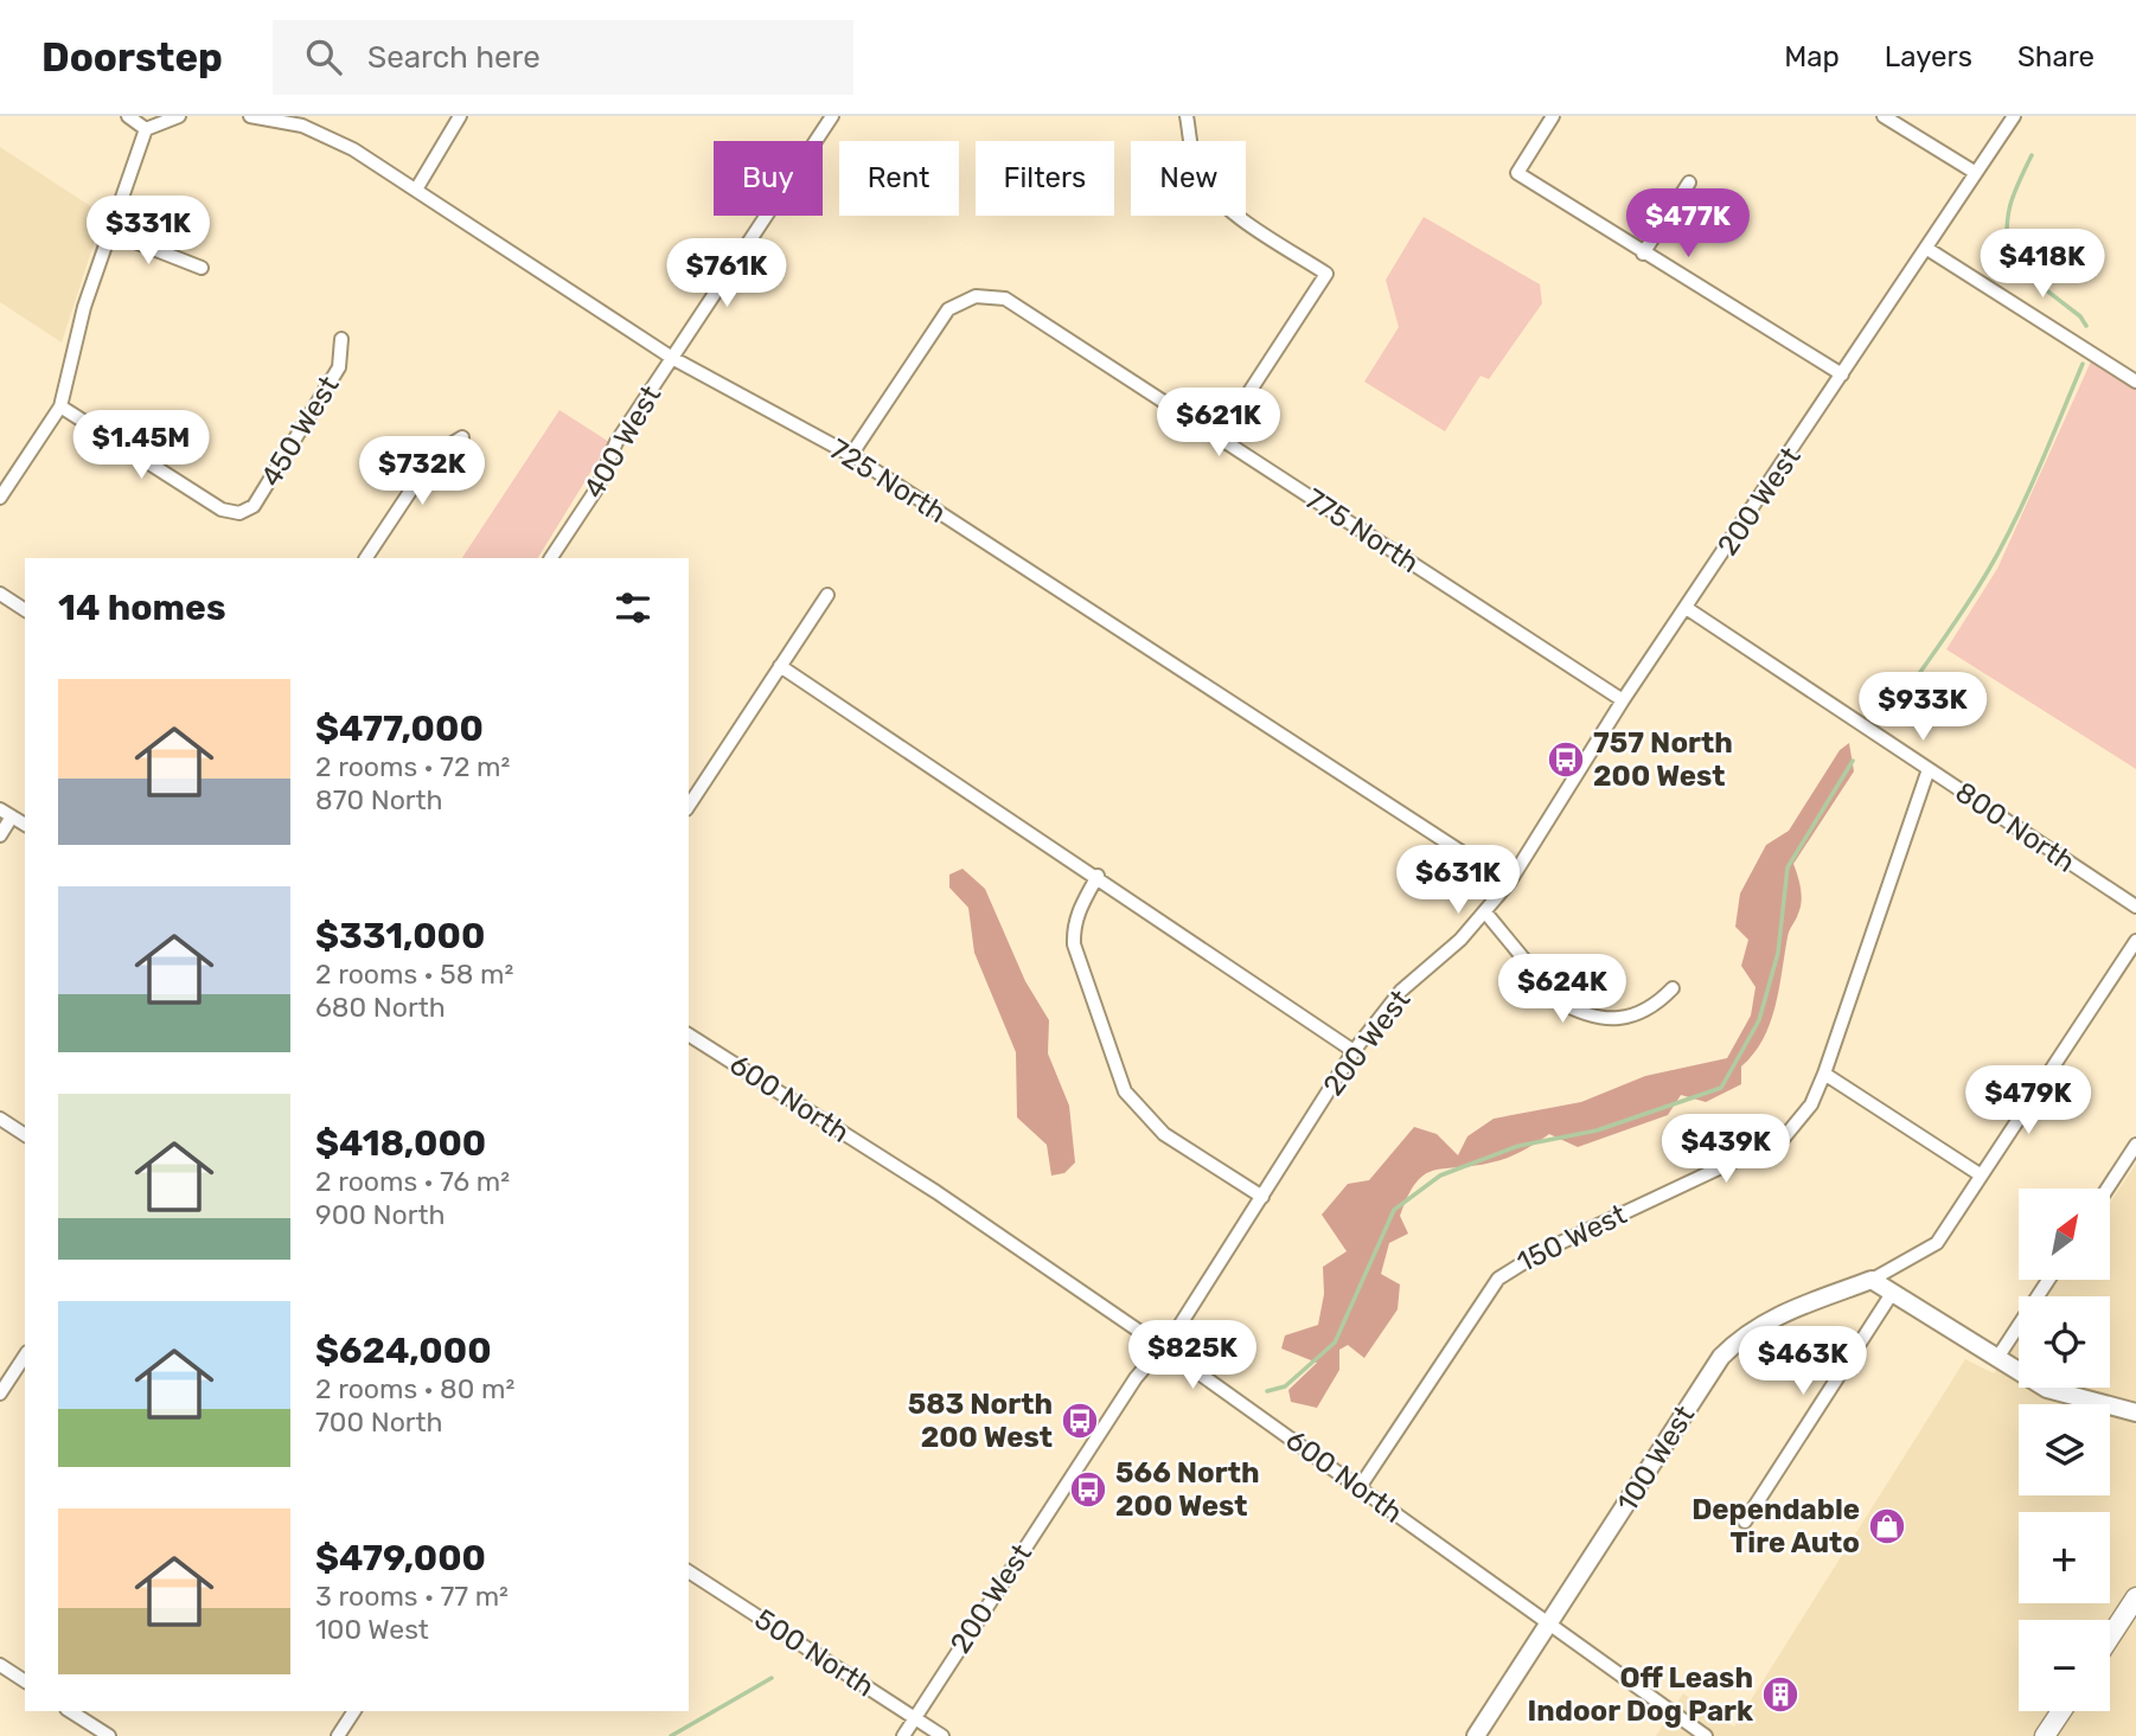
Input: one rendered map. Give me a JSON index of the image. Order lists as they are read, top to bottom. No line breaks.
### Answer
{"streets":{"street":["450 West","400 West","725 North","200 West","775 North","800 North","600 North","150 West","100 West","500 North"]},"crossings":[["400 West","725 North"],["725 North","200 West"],["725 North","775 North"],["200 West","775 North"],["200 West","800 North"],["200 West","600 North"],["200 West","500 North"],["800 North","150 West"],["600 North","150 West"],["600 North","100 West"]],"places":{"bus stop":["757 North 200 West","583 North 200 West","566 North 200 West"],"shop":["Dependable Tire Auto"],"building":["Off Leash Indoor Dog Park"]},"north":"top right","page":{"header":"Doorstep","search":"Search here","nav":["Map","Layers","Share"],"chip":["Buy","Rent","Filters","New"],"price":["$477K","$331K","$418K","$761K","$621K","$1.45M","$732K","$933K","$631K","$624K","$479K","$439K","$825K","$463K"],"heading":"14 homes","list":[{"name":"$477,000","note":"2 rooms · 72 m² · 870 North"},{"name":"$331,000","note":"2 rooms · 58 m² · 680 North"},{"name":"$418,000","note":"2 rooms · 76 m² · 900 North"},{"name":"$624,000","note":"2 rooms · 80 m² · 700 North"},{"name":"$479,000","note":"3 rooms · 77 m² · 100 West"}],"map_buttons":["+","−"]}}
